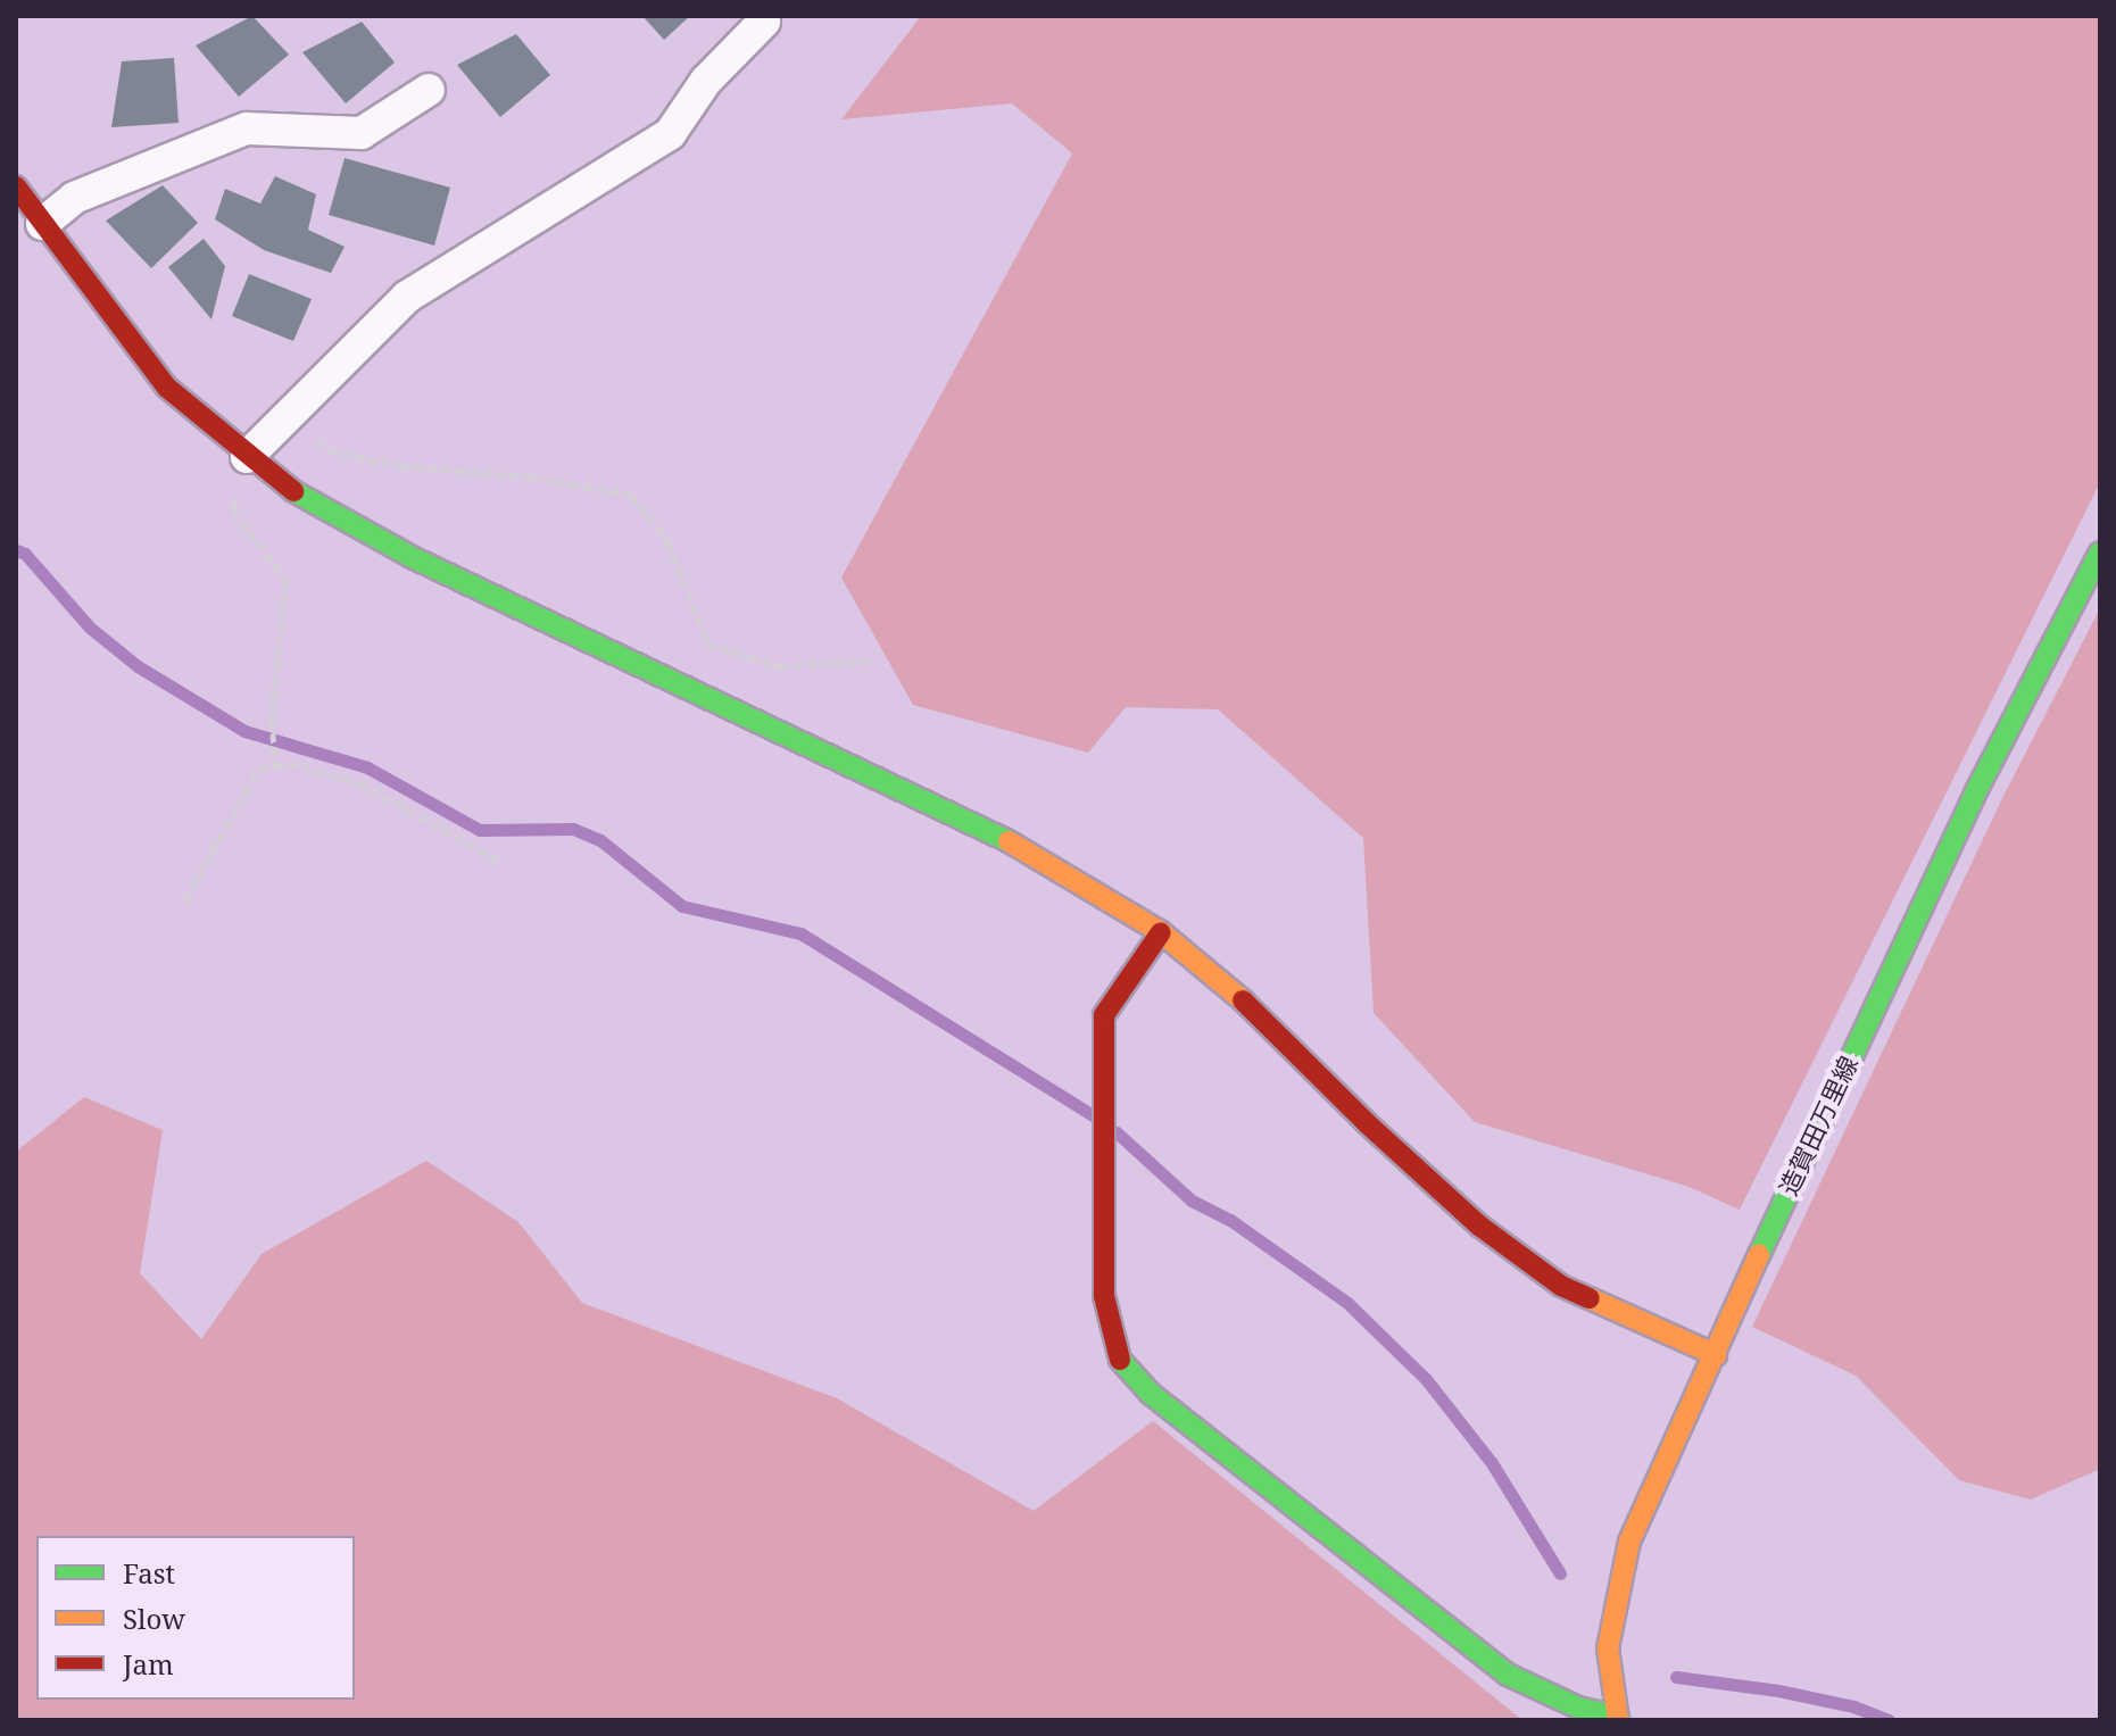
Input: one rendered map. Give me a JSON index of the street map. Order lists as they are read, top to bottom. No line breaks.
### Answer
{"streets":{"street":["造賀田万里線"]},"legend":["Fast","Slow","Jam"]}
